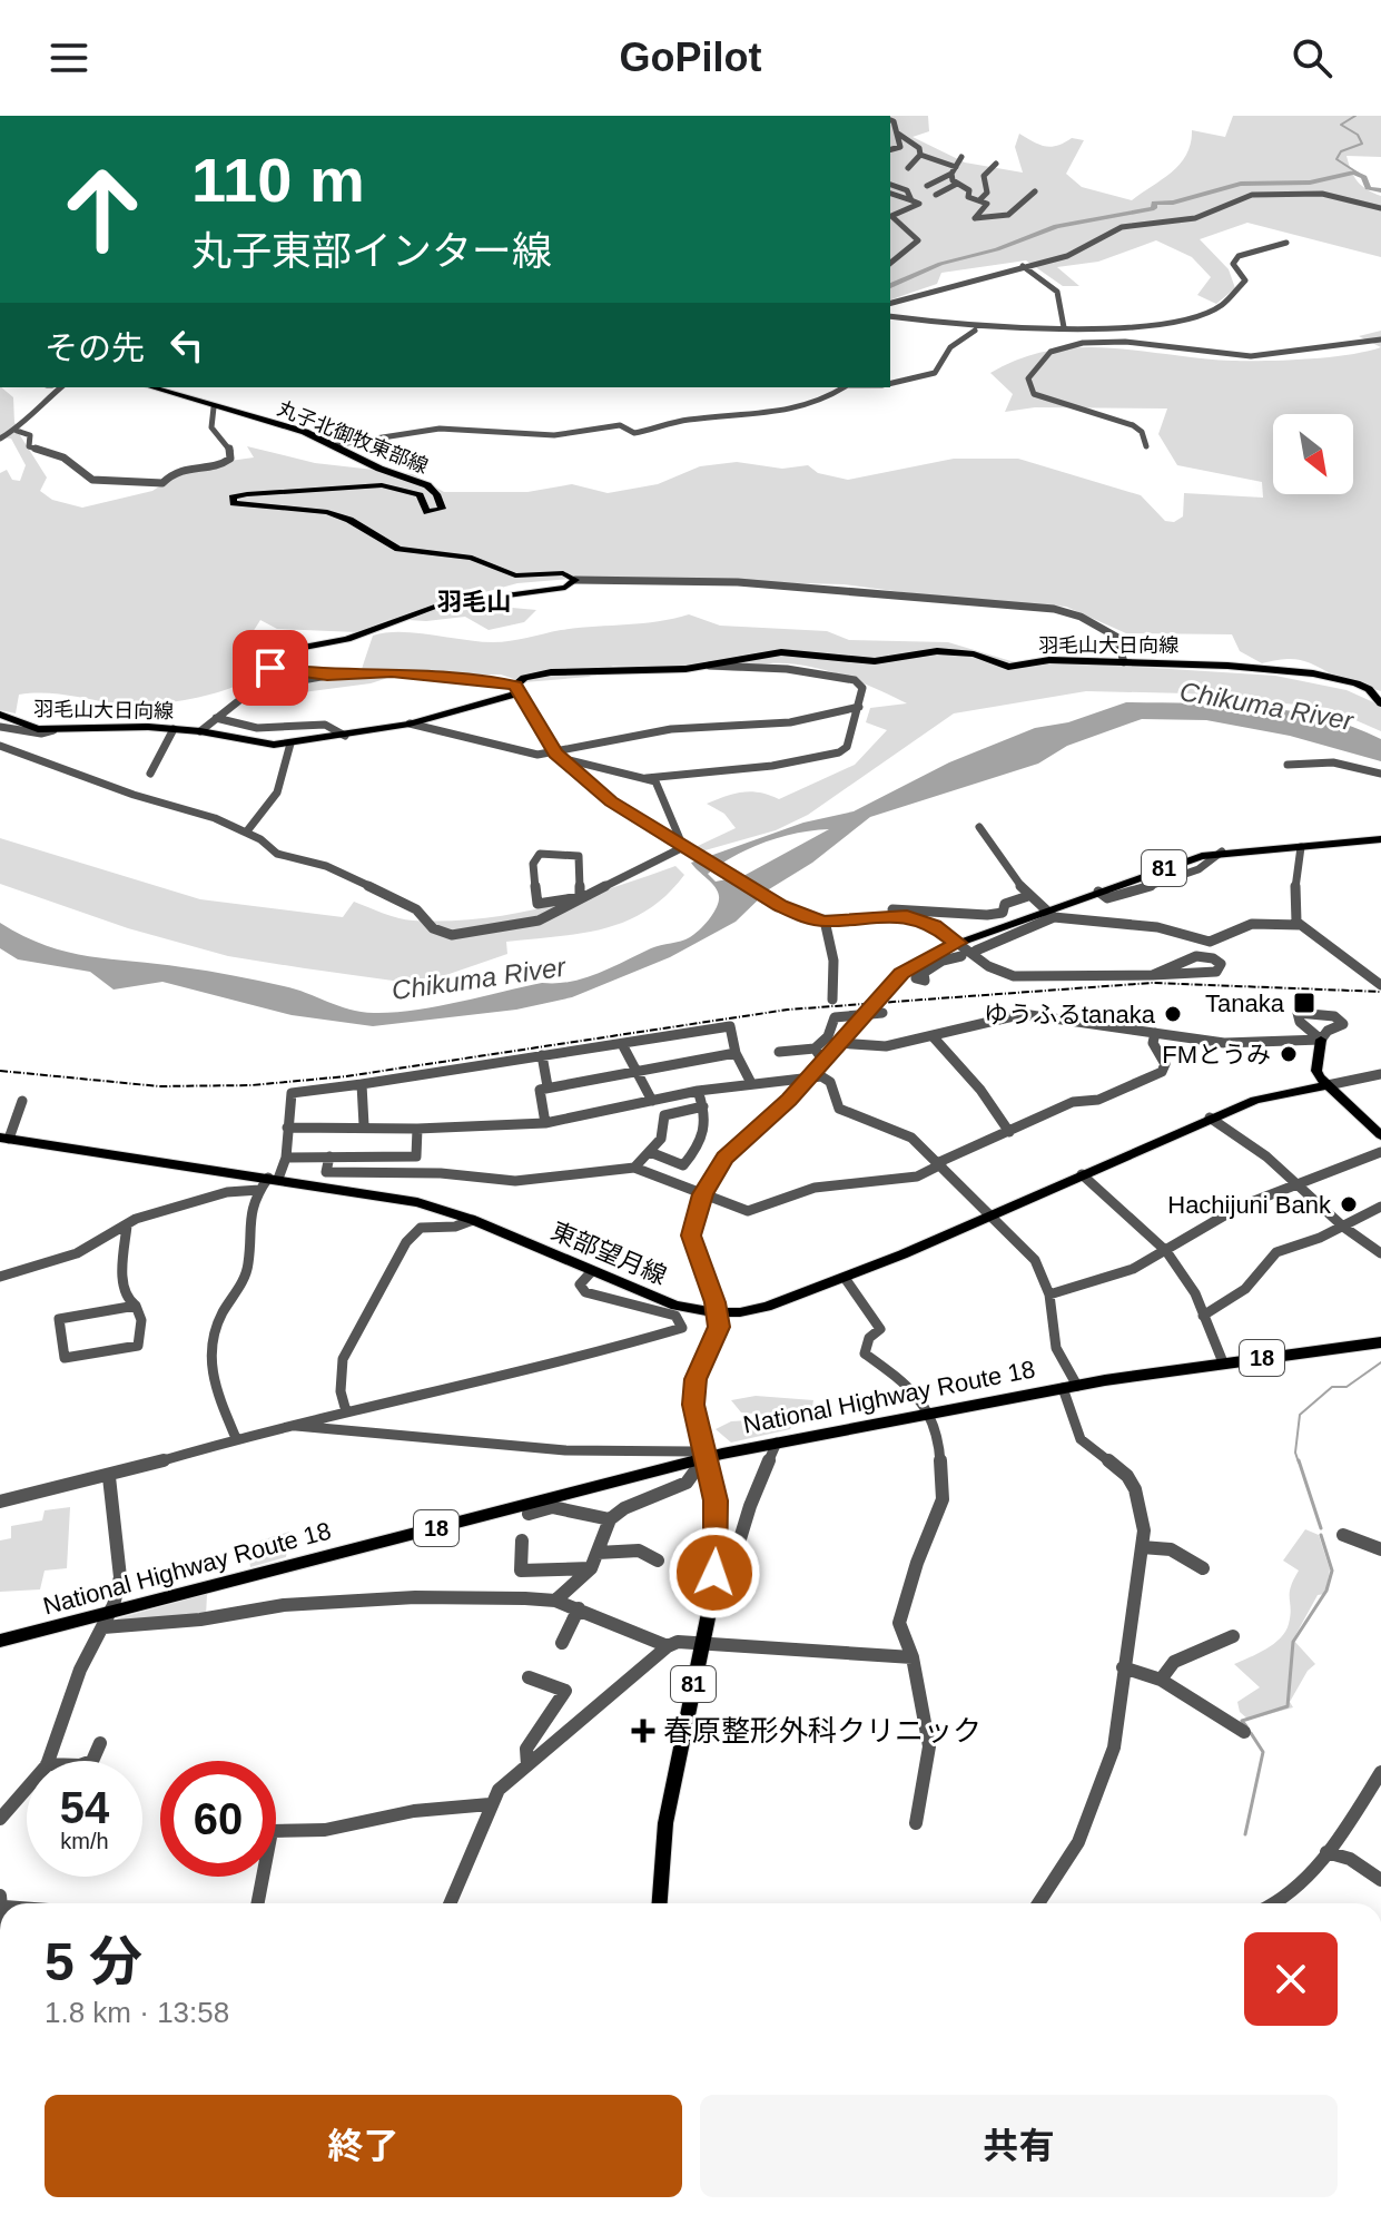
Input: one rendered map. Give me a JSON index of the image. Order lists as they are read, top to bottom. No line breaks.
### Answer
{"streets":{"highway":["18","National Highway Route 18"],"main road":["丸子北御牧東部線","羽毛山大日向線","81","東部望月線"]},"crossings":[["81","東部望月線"],["81","National Highway Route 18"]],"districts":["羽毛山"],"water":["Chikuma River"],"places":{"transit":["Tanaka"],"other":["ゆうふるtanaka","FMとうみ","Hachijuni Bank"],"health":["春原整形外科クリニック"]},"north":"bottom right","page":{"header":"GoPilot","turn":["110 m","丸子東部インター線"],"then":"その先","speed":"54 km/h","limit":"60","heading":["5 分","1.8 km · 13:58"],"buttons":["終了","共有"]}}
